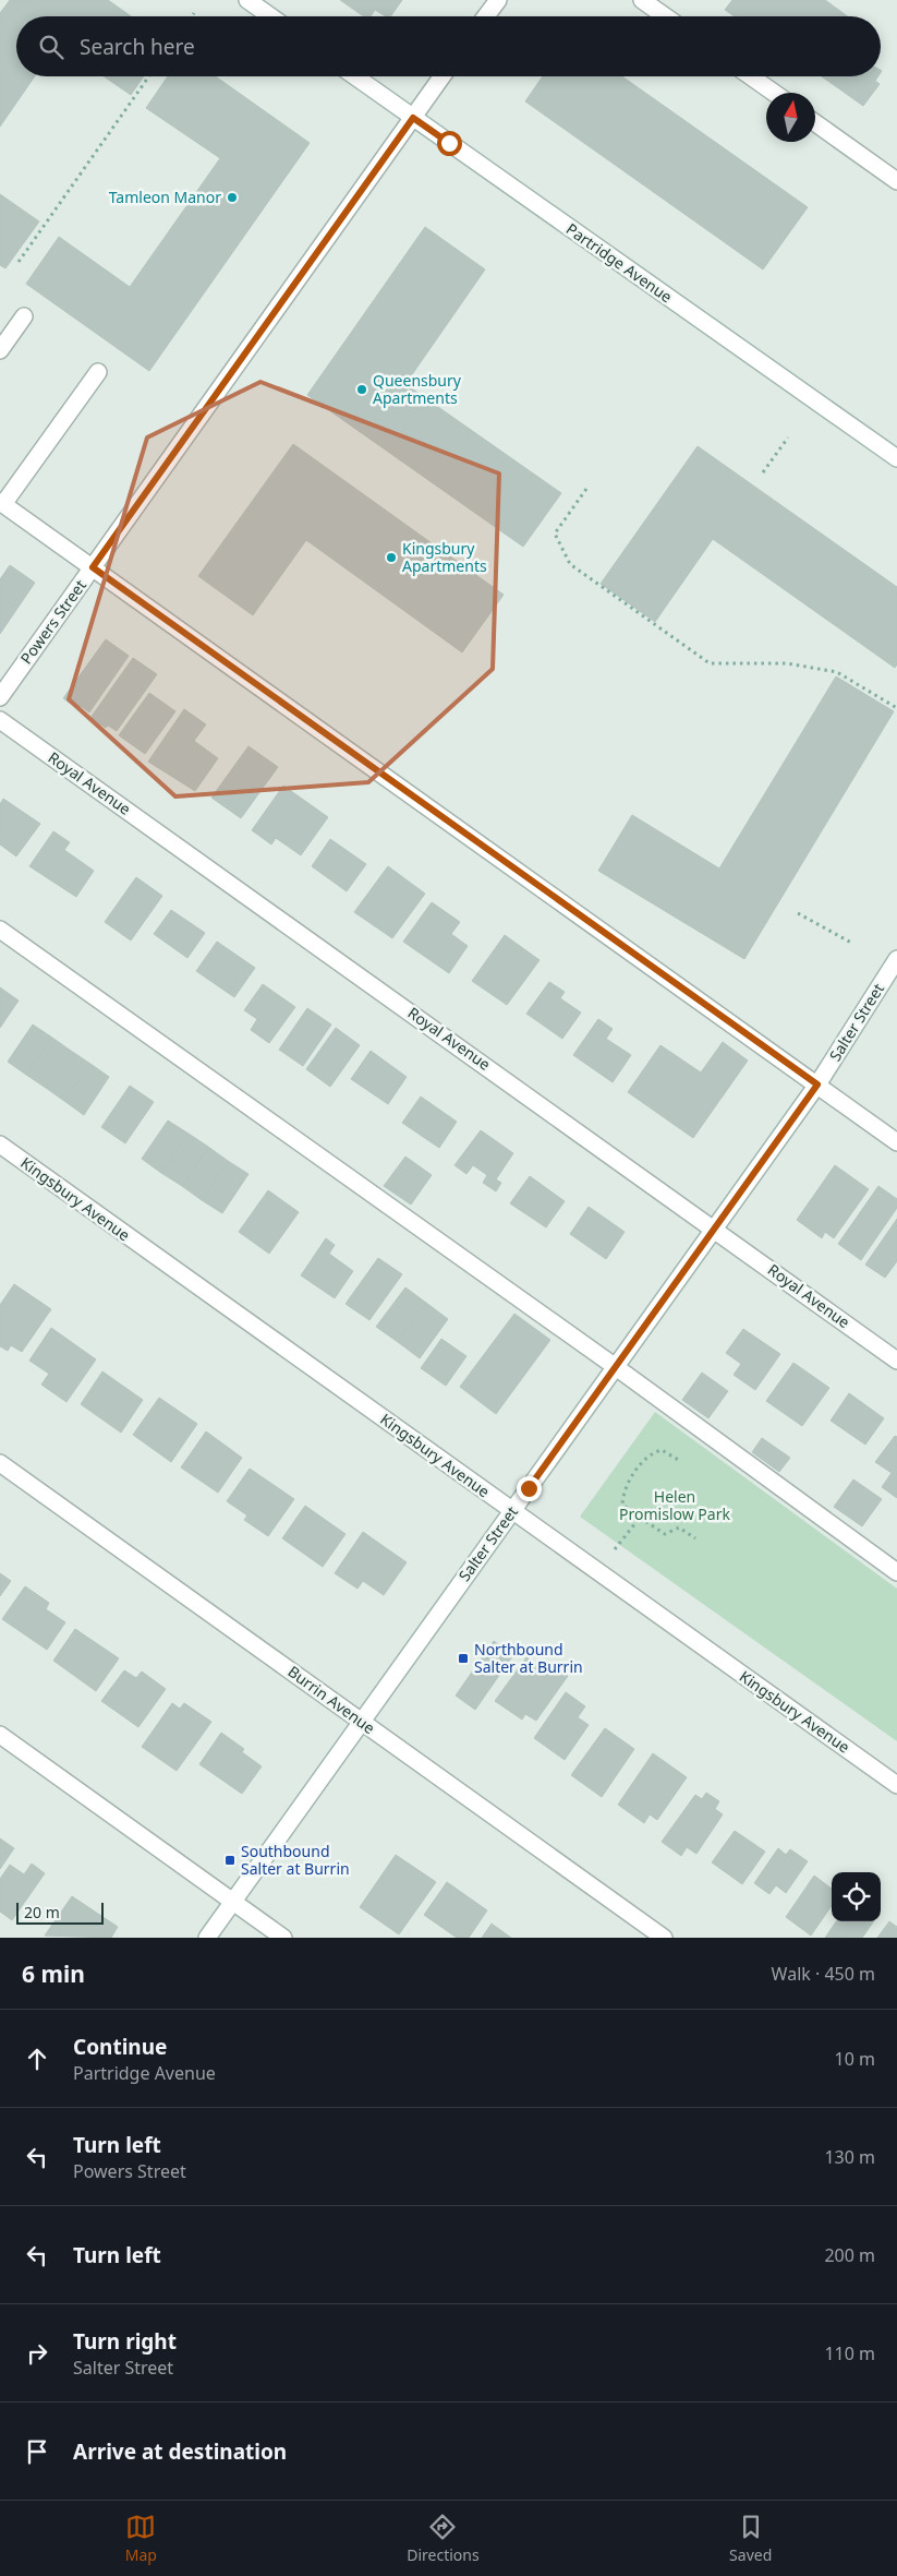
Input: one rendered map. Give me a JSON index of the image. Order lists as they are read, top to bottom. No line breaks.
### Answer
{"streets":{"street":["Partridge Avenue","Powers Street","Royal Avenue","Salter Street","Kingsbury Avenue","Burrin Avenue"]},"crossings":[["Partridge Avenue","Powers Street"],["Royal Avenue","Salter Street"],["Salter Street","Kingsbury Avenue"],["Salter Street","Burrin Avenue"]],"parks":["Helen Promislow Park"],"places":{"other":["Tamleon Manor","Queensbury Apartments","Kingsbury Apartments"],"transit":["Northbound Salter at Burrin","Southbound Salter at Burrin"]},"scale_bar":"20 m","north":"top","page":{"search":"Search here","scale":"20 m","heading":["6 min","Walk · 450 m"],"list":[["Continue","Partridge Avenue","10 m"],["Turn left","Powers Street","130 m"],["Turn left","200 m"],["Turn right","Salter Street","110 m"],"Arrive at destination"],"nav":["Map","Directions","Saved"]}}
